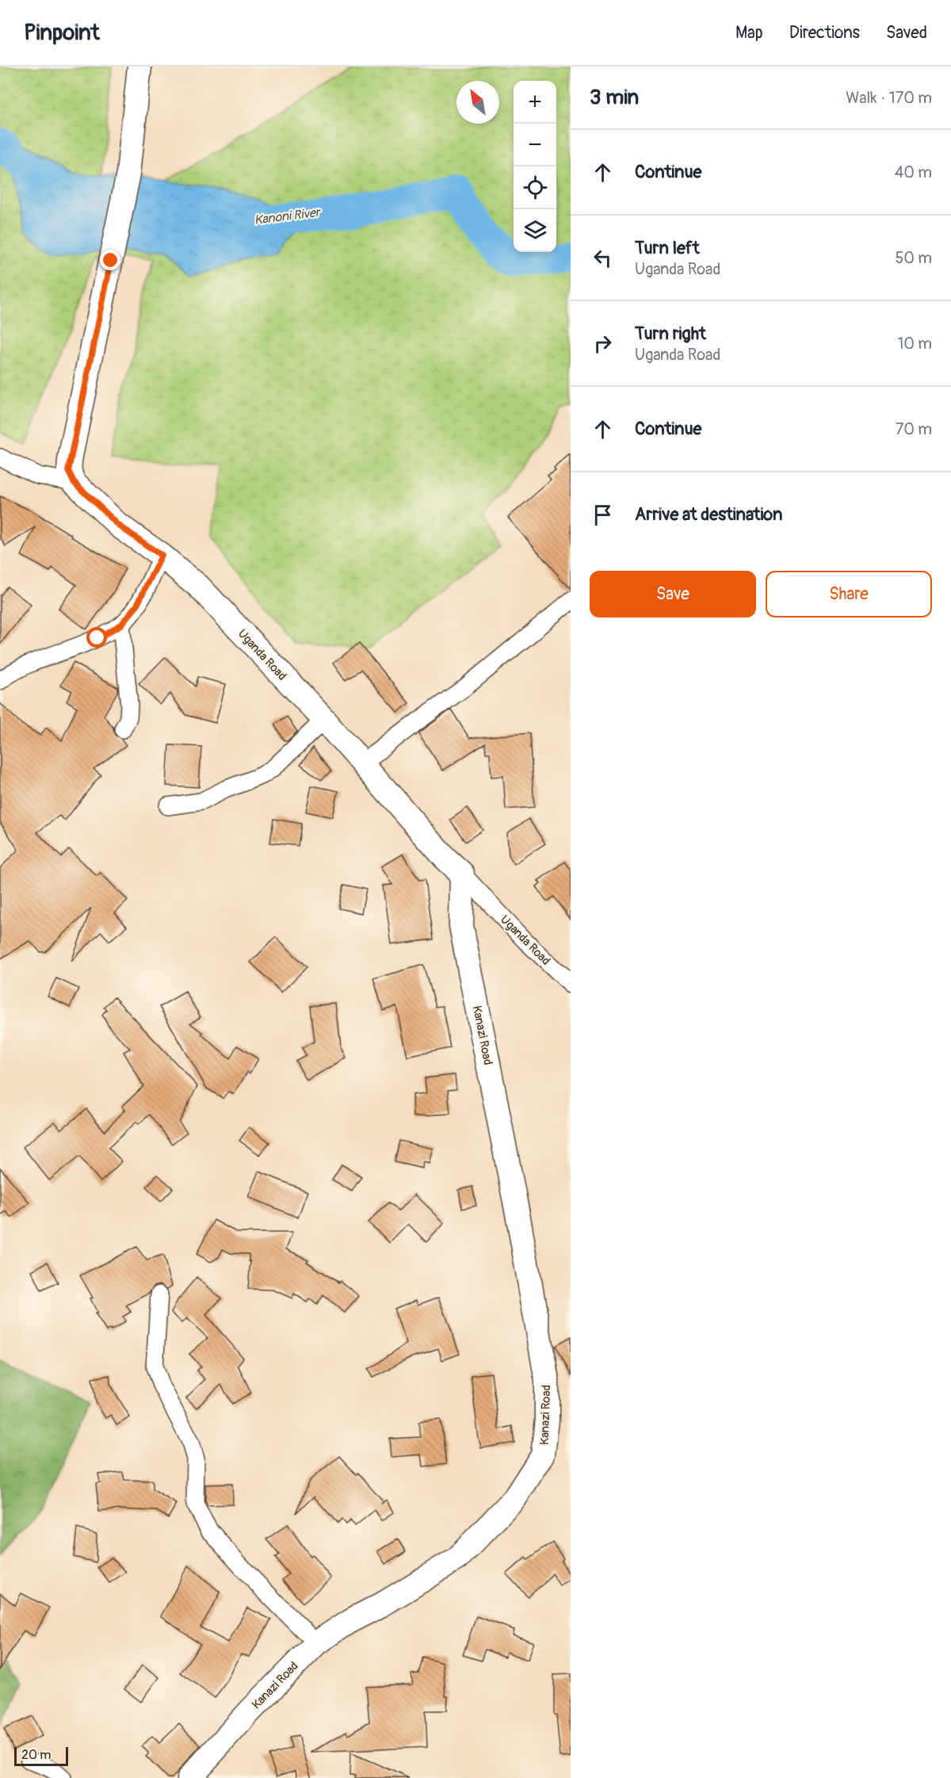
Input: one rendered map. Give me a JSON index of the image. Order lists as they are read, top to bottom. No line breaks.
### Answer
{"streets":{"main road":["Uganda Road","Kanazi Road"]},"crossings":[["Uganda Road","Kanazi Road"]],"water":["Kanoni River"],"scale_bar":"20 m","north":"top left","page":{"header":"Pinpoint","nav":["Map","Directions","Saved"],"heading":["3 min","Walk · 170 m"],"map_buttons":["+","−"],"list":[["Continue","40 m"],["Turn left","Uganda Road","50 m"],["Turn right","Uganda Road","10 m"],["Continue","70 m"],"Arrive at destination"],"buttons":["Save","Share"],"scale":"20 m"}}
